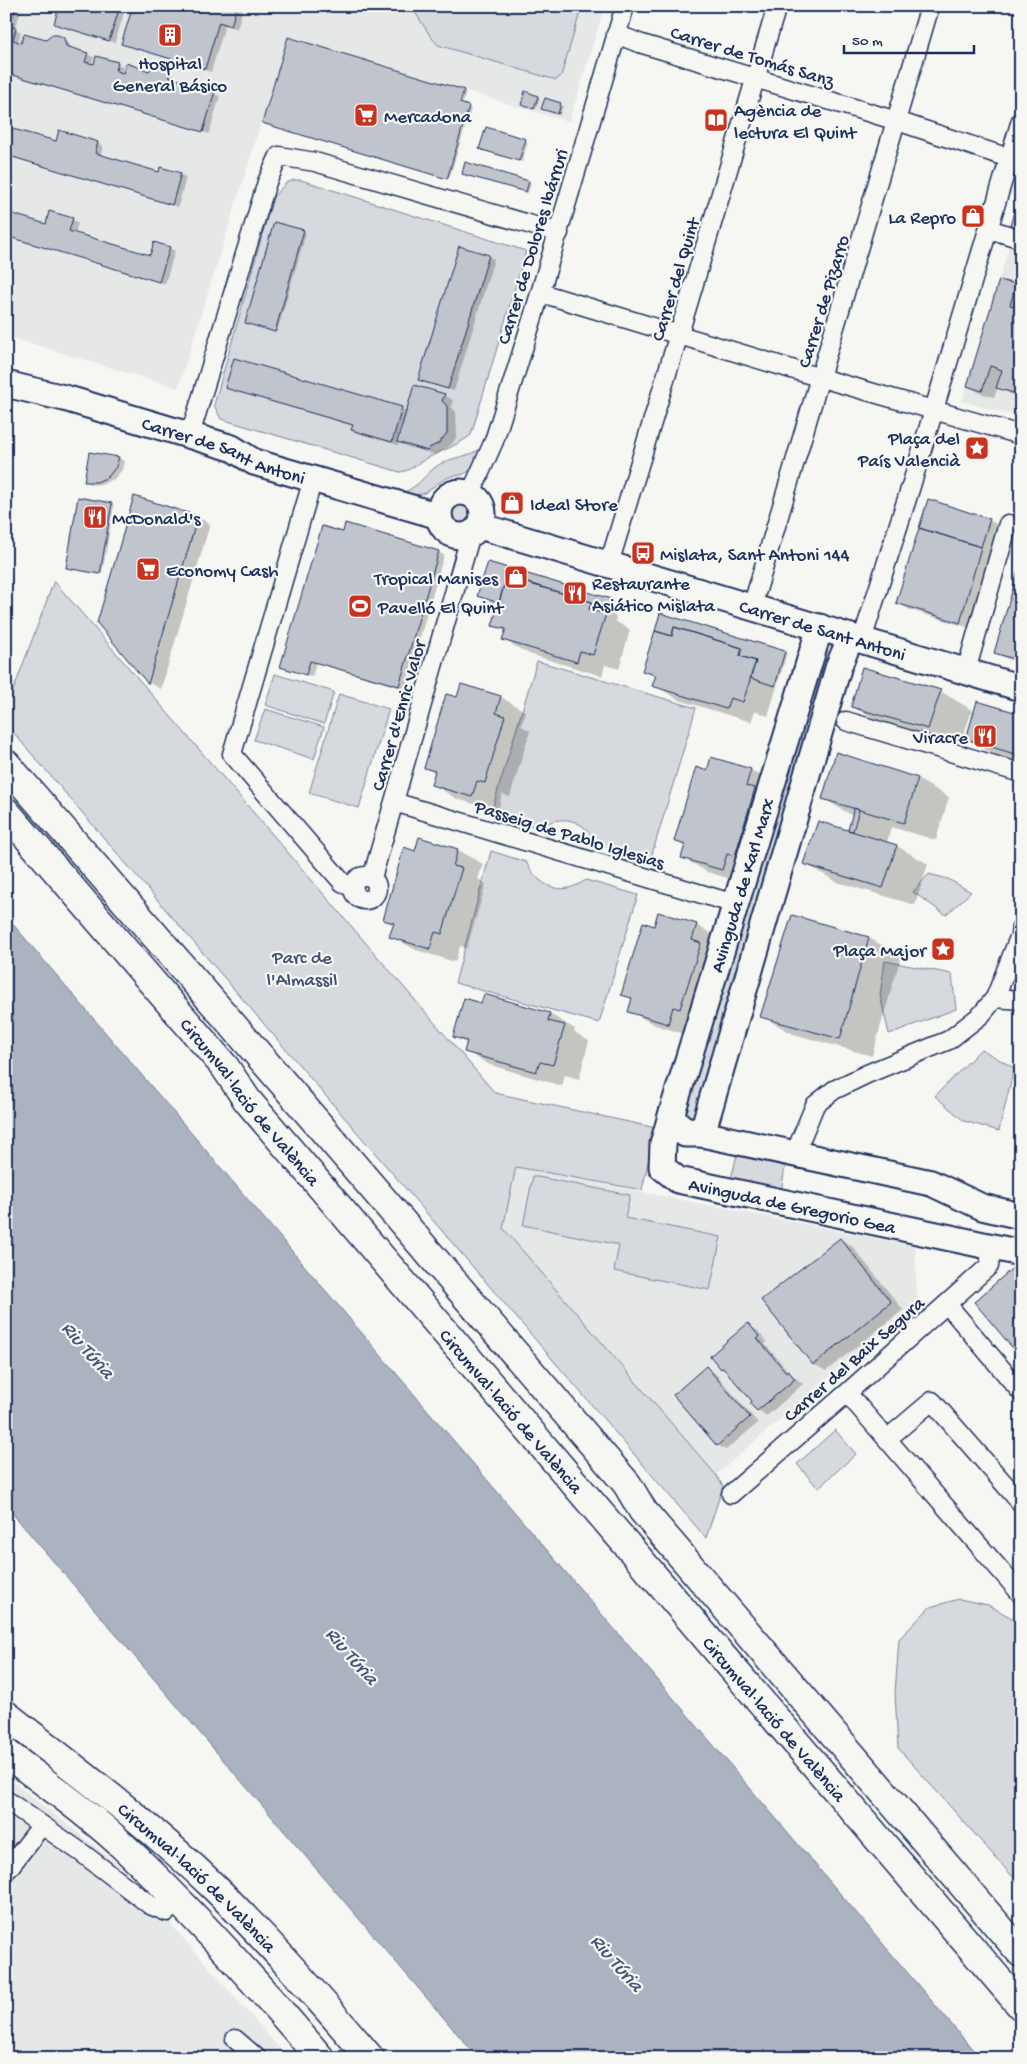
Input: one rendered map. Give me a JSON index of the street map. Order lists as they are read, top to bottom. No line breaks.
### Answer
{"streets":{"highway":["Circumval·lació de València"],"street":["Carrer de Tomás Sanz","Carrer de Dolores Ibárruri","Carrer del Quint","Carrer de Pizarro","Carrer de Sant Antoni","Carrer d'Enric Valor","Passeig de Pablo Iglesias","Avinguda de Karl Marx","Avinguda de Gregorio Gea","Carrer del Baix Segura"]},"crossings":[["Carrer de Tomás Sanz","Carrer de Dolores Ibárruri"],["Carrer de Tomás Sanz","Carrer del Quint"],["Carrer de Tomás Sanz","Carrer de Pizarro"],["Carrer de Dolores Ibárruri","Carrer de Sant Antoni"],["Carrer de Dolores Ibárruri","Carrer d'Enric Valor"],["Carrer del Quint","Carrer de Sant Antoni"],["Carrer de Pizarro","Carrer de Sant Antoni"],["Carrer de Sant Antoni","Carrer d'Enric Valor"],["Carrer de Sant Antoni","Avinguda de Karl Marx"],["Carrer d'Enric Valor","Passeig de Pablo Iglesias"],["Passeig de Pablo Iglesias","Avinguda de Karl Marx"],["Avinguda de Karl Marx","Avinguda de Gregorio Gea"],["Avinguda de Gregorio Gea","Carrer del Baix Segura"]],"water":["Riu Túria"],"parks":["Parc de l'Almassil"],"places":{"building":["Hospital General Básico"],"supermarket":["Mercadona","Economy Cash"],"library":["Agència de lectura El Quint"],"shop":["La Repro","Ideal Store","Tropical Manises"],"place":["Plaça del País Valencià","Plaça Major"],"restaurant":["McDonald's","Restaurante Asiático Mislata","Viracre"],"bus stop":["Mislata, Sant Antoni 144"],"sports":["Pavelló El Quint"]},"scale_bar":"50 m"}
